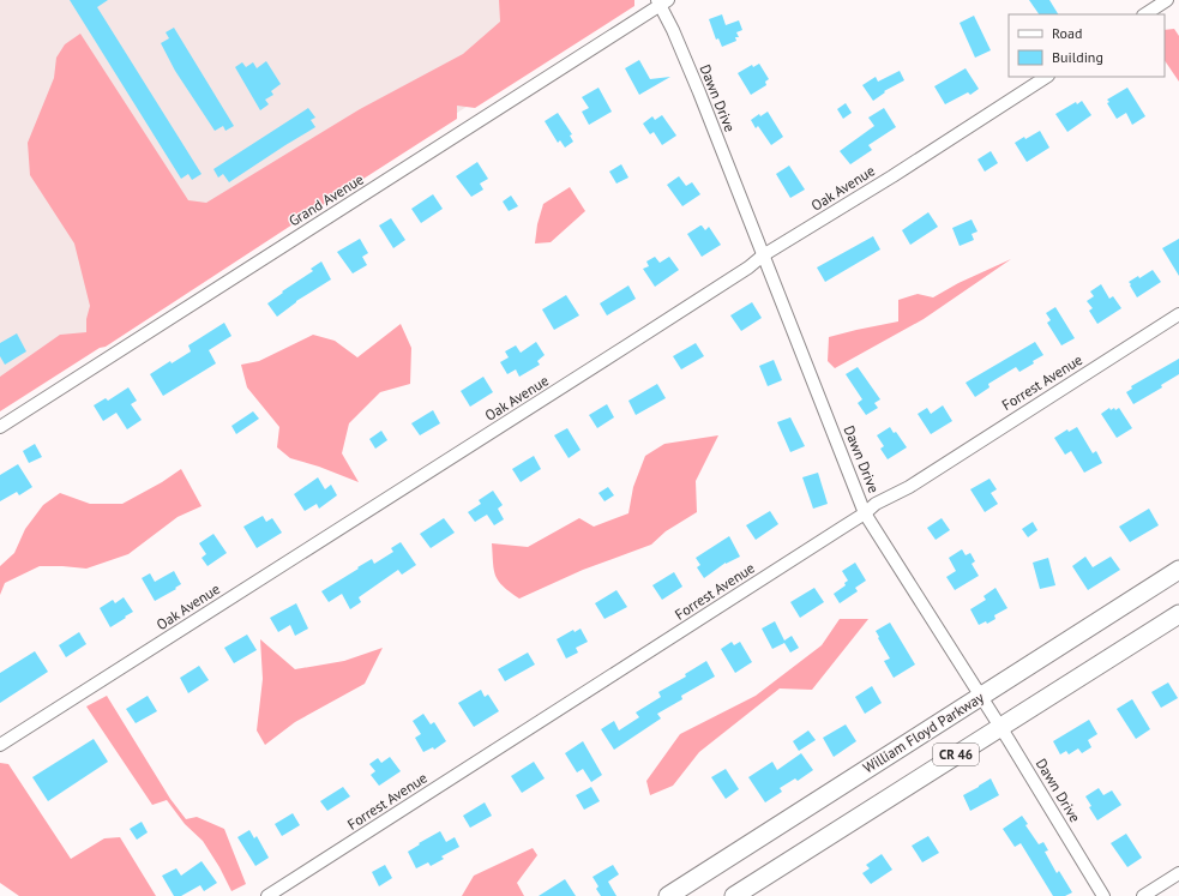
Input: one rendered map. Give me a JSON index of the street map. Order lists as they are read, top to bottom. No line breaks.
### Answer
{"streets":{"highway":["William Floyd Parkway","CR 46"],"street":["Dawn Drive","Oak Avenue","Grand Avenue","Forrest Avenue"]},"crossings":[["Dawn Drive","Oak Avenue"],["Dawn Drive","Grand Avenue"],["Dawn Drive","Forrest Avenue"],["Dawn Drive","William Floyd Parkway"],["Dawn Drive","CR 46"]],"legend":["Road","Building"]}
